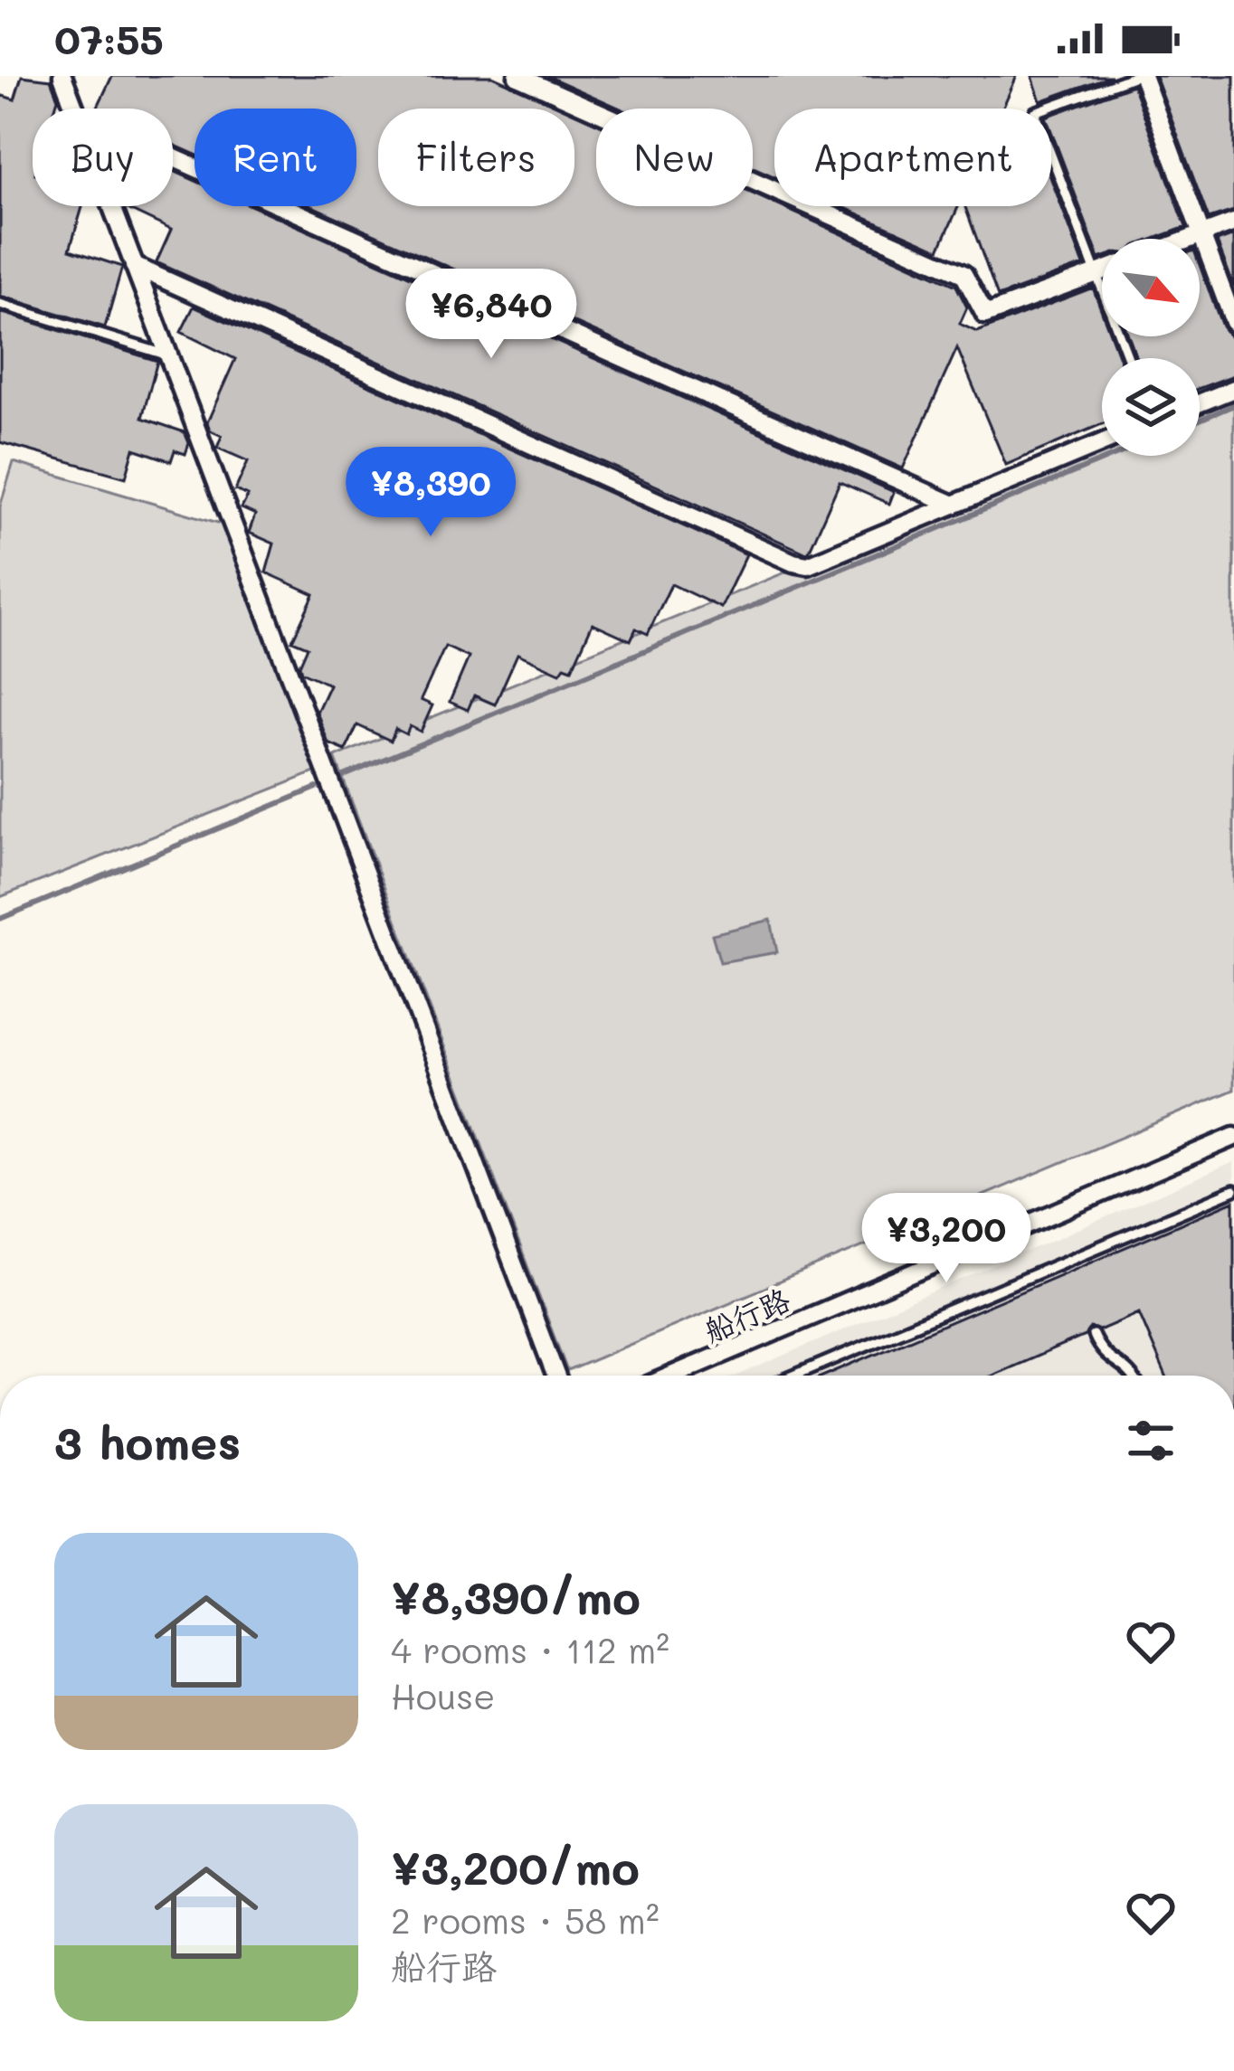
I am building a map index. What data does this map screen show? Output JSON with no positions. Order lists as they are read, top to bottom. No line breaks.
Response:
{"streets":{"street":["船行路"]},"north":"bottom right","page":{"status":"07:55","chip":["Buy","Rent","Filters","New","Apartment"],"price":["¥6,840","¥8,390","¥3,200"],"heading":"3 homes","list":[{"name":"¥8,390/mo","note":"4 rooms · 112 m² · House"},{"name":"¥3,200/mo","note":"2 rooms · 58 m² · 船行路"}]}}
